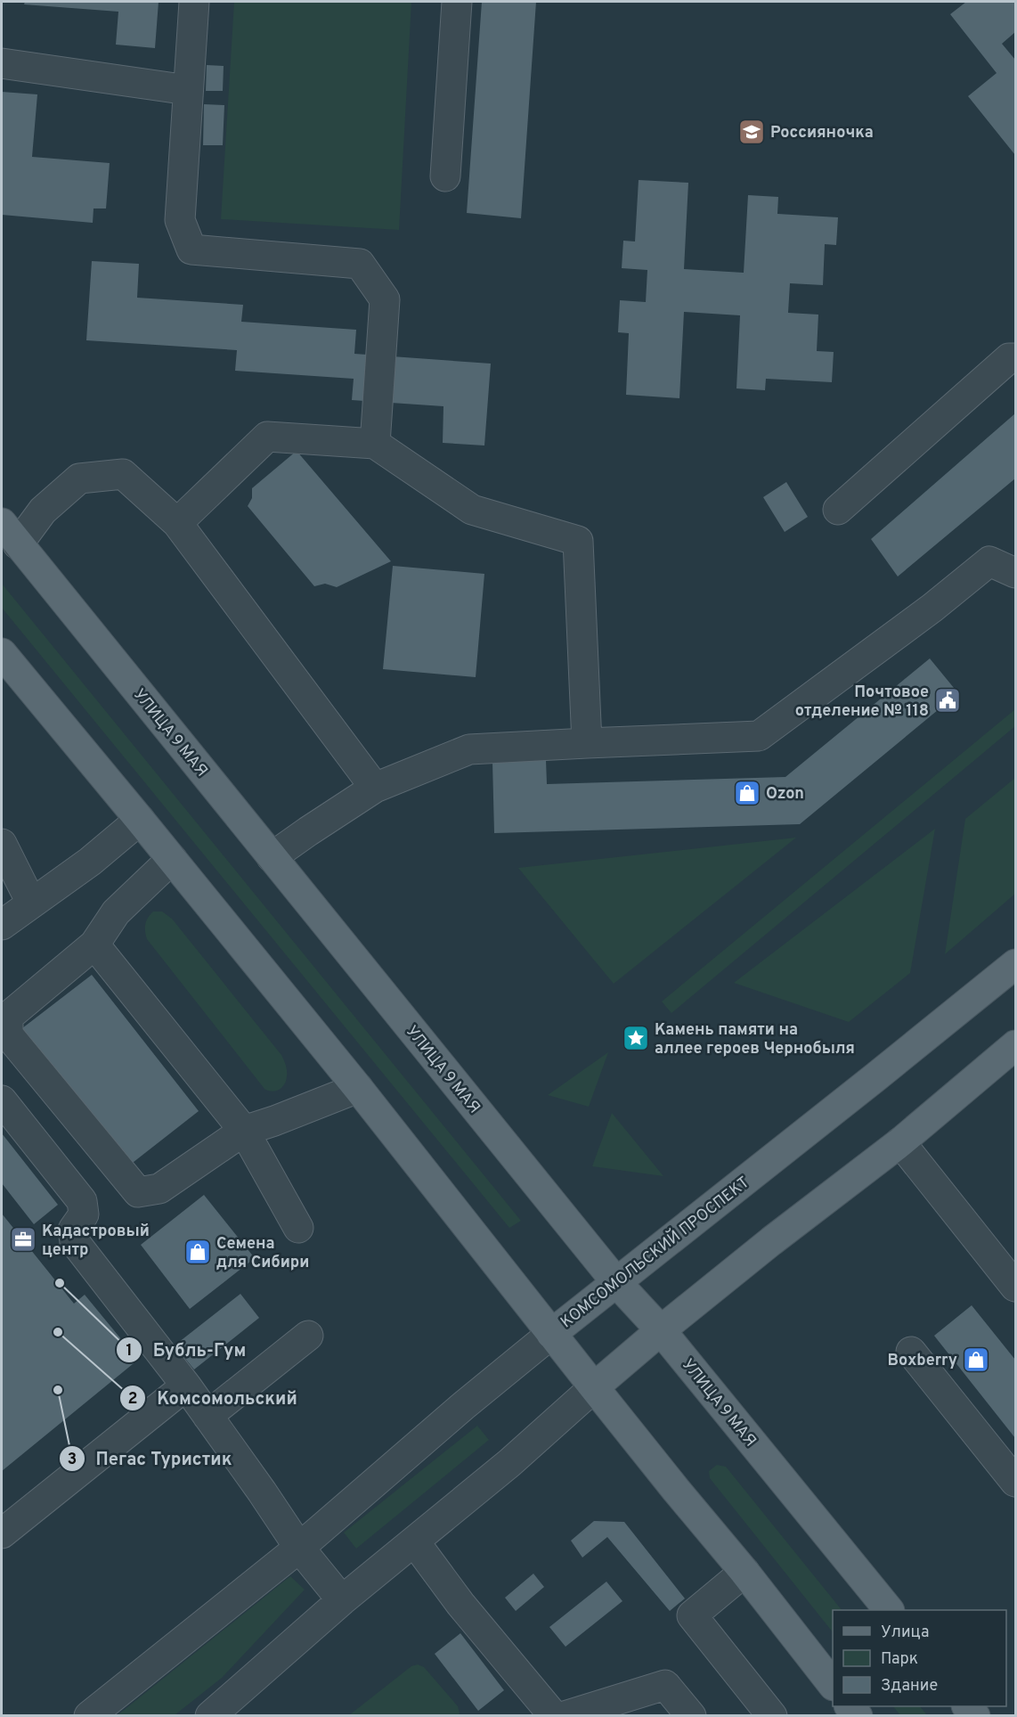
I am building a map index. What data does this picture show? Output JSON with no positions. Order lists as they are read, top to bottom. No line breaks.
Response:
{"streets":{"main road":["УЛИЦА 9 МАЯ","КОМСОМОЛЬСКИЙ ПРОСПЕКТ"]},"crossings":[["УЛИЦА 9 МАЯ","КОМСОМОЛЬСКИЙ ПРОСПЕКТ"]],"places":{"school or university":["Россияночка"],"public building":["Почтовое отделение № 118"],"shop":["Ozon","Семена для Сибири","Boxberry"],"place":["Камень памяти на аллее героев Чернобыля"],"office":["Кадастровый центр"],"other":["Бубль-Гум","Комсомольский","Пегас Туристик"]},"legend":["Улица","Парк","Здание"]}
